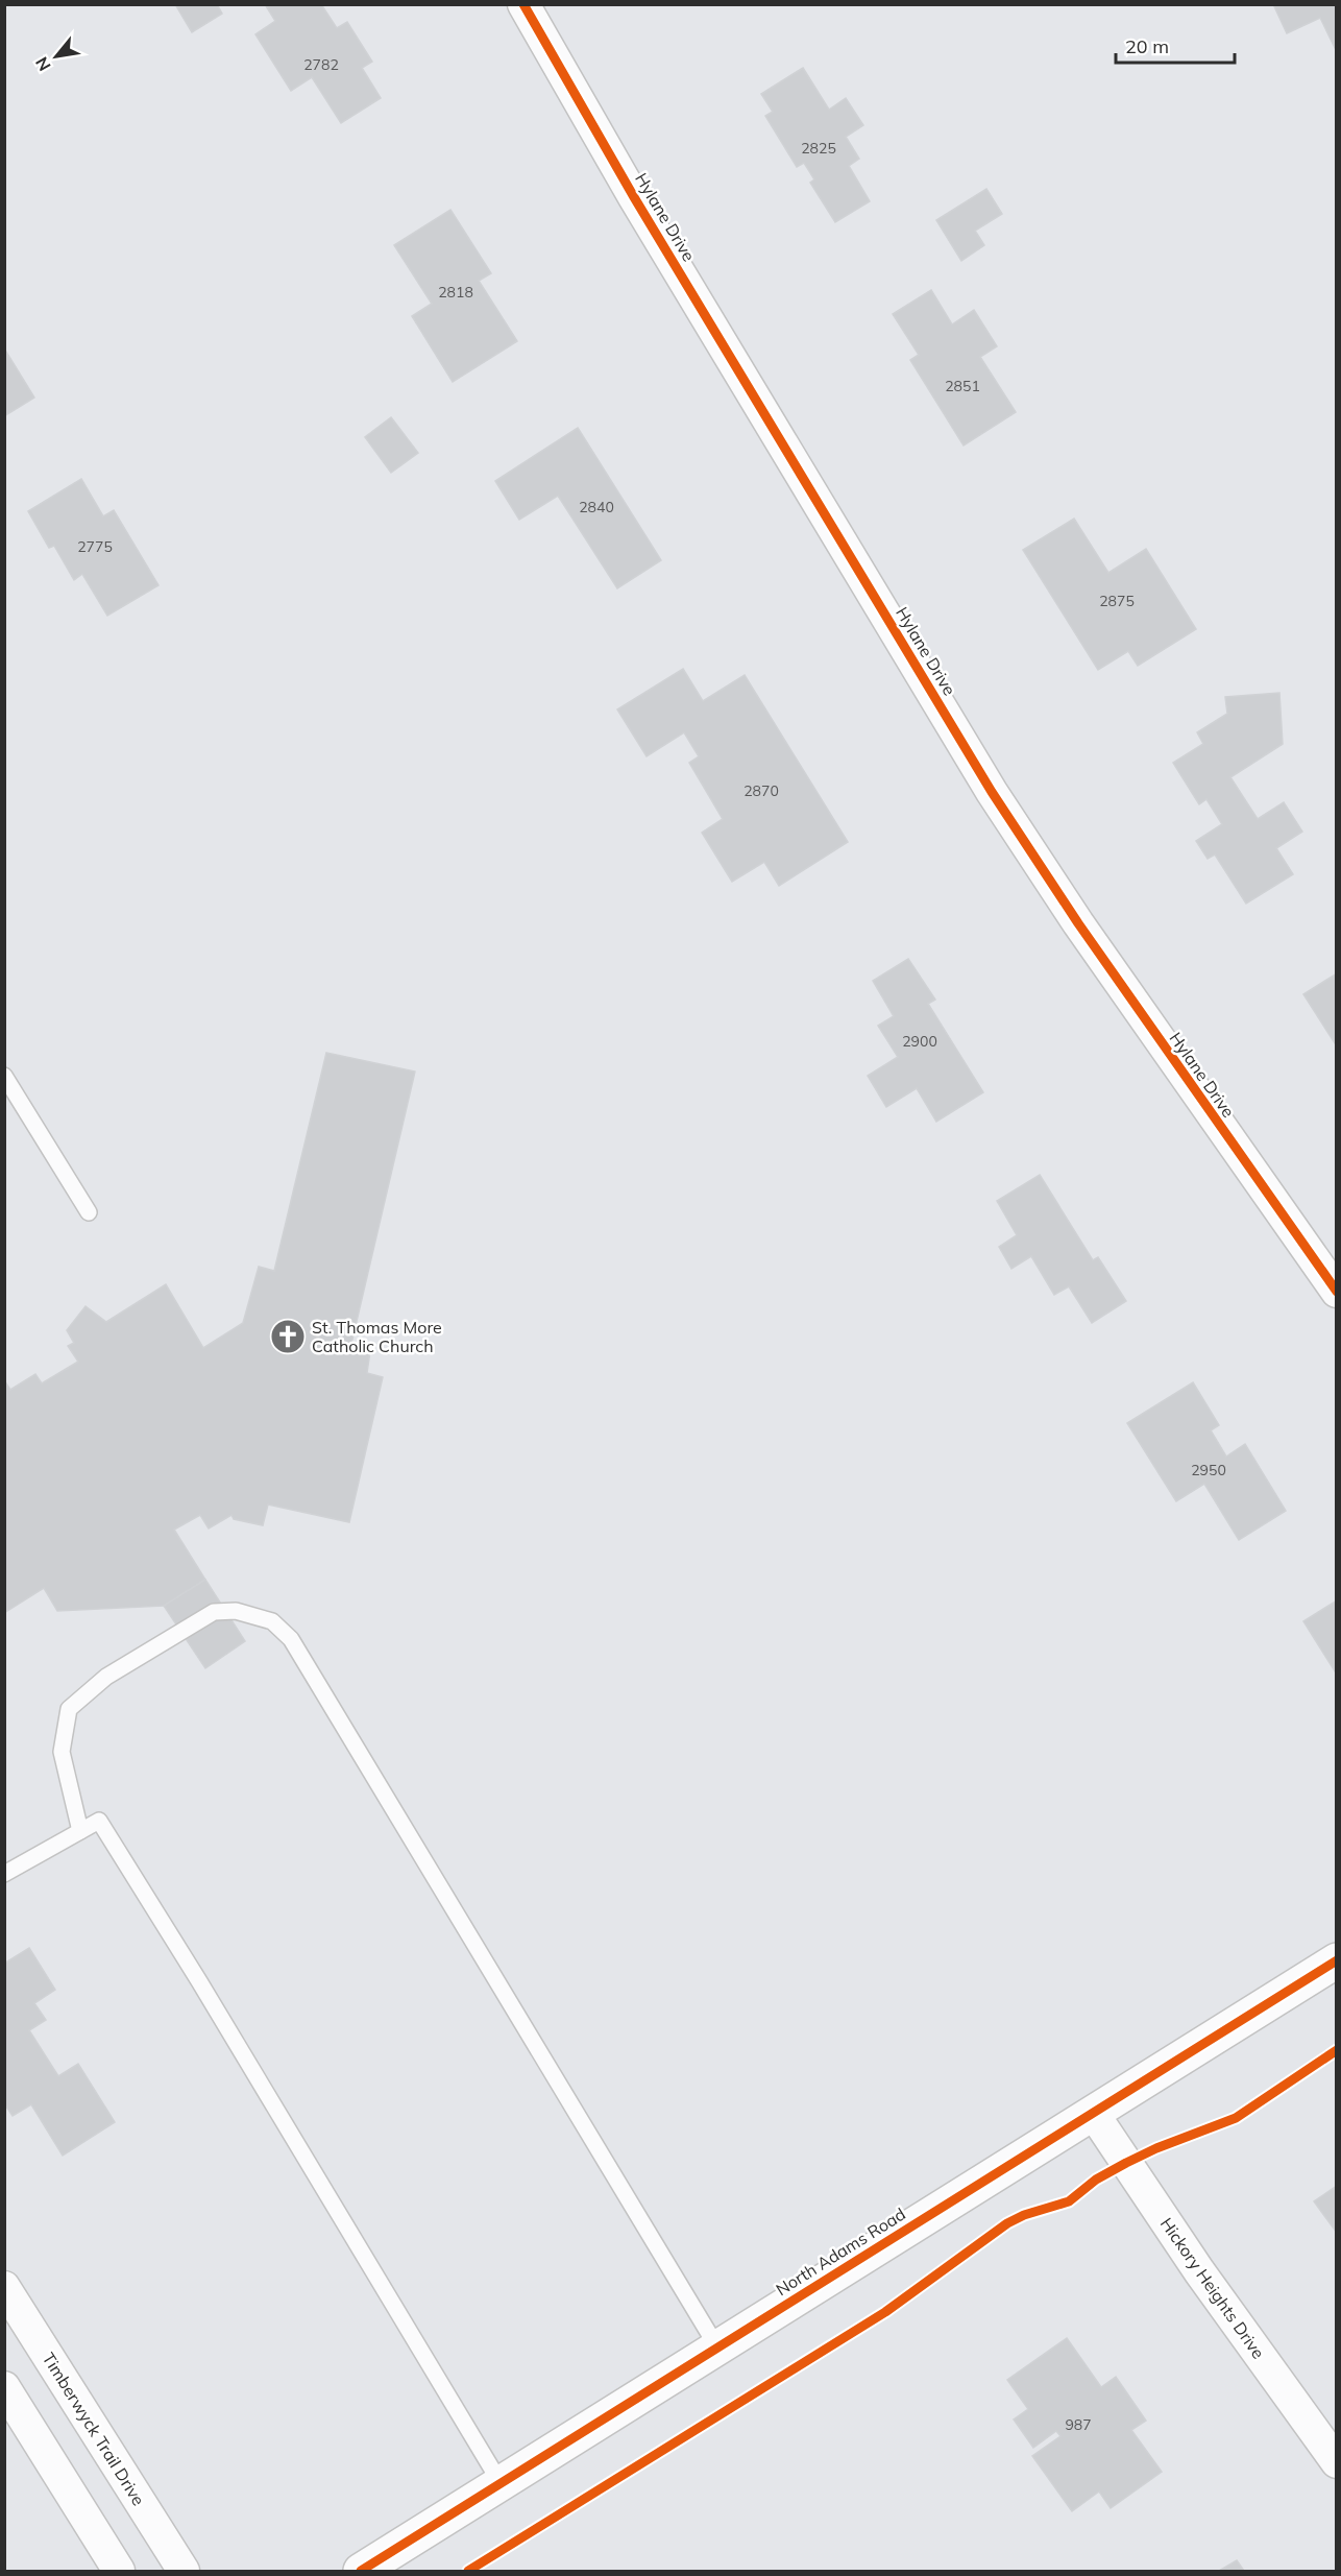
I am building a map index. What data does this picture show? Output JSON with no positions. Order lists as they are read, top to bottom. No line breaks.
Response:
{"streets":{"street":["Hylane Drive","North Adams Road","Hickory Heights Drive","Timberwyck Trail Drive"]},"crossings":[["North Adams Road","Hickory Heights Drive"]],"places":{"church":["St. Thomas More Catholic Church"]},"house_numbers":["2782","2825","2818","2851","2840","2775","2875","2870","2900","2950","987"],"scale_bar":"20 m","north":"bottom left"}
